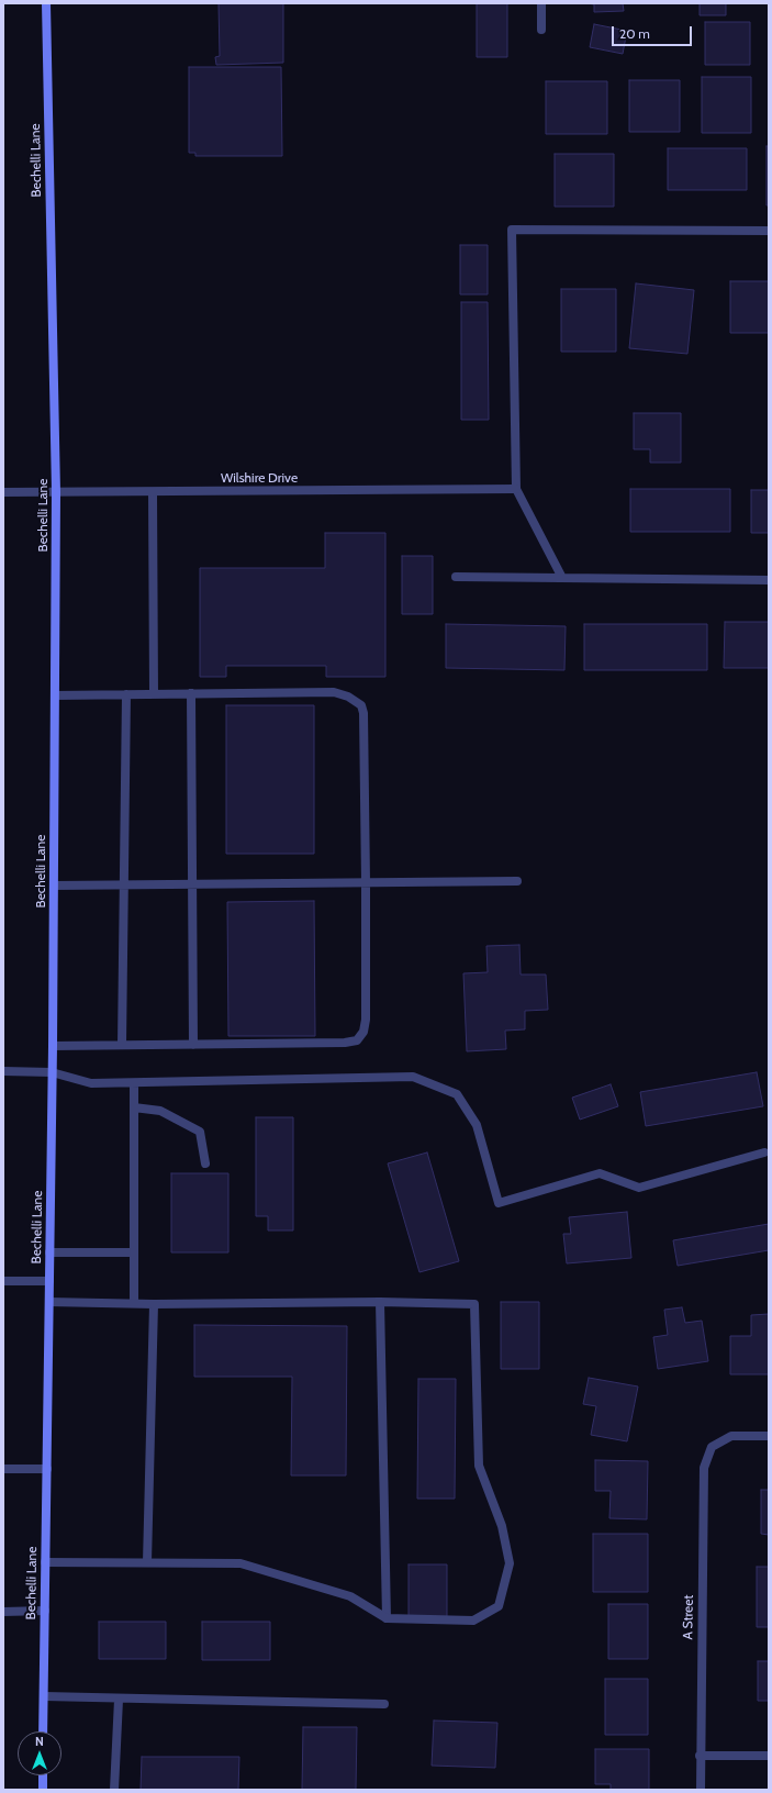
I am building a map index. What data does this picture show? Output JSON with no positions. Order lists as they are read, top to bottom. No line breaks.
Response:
{"streets":{"main road":["Bechelli Lane"],"street":["Wilshire Drive","A Street"]},"crossings":[["Bechelli Lane","Wilshire Drive"]],"scale_bar":"20 m","north":"top"}
